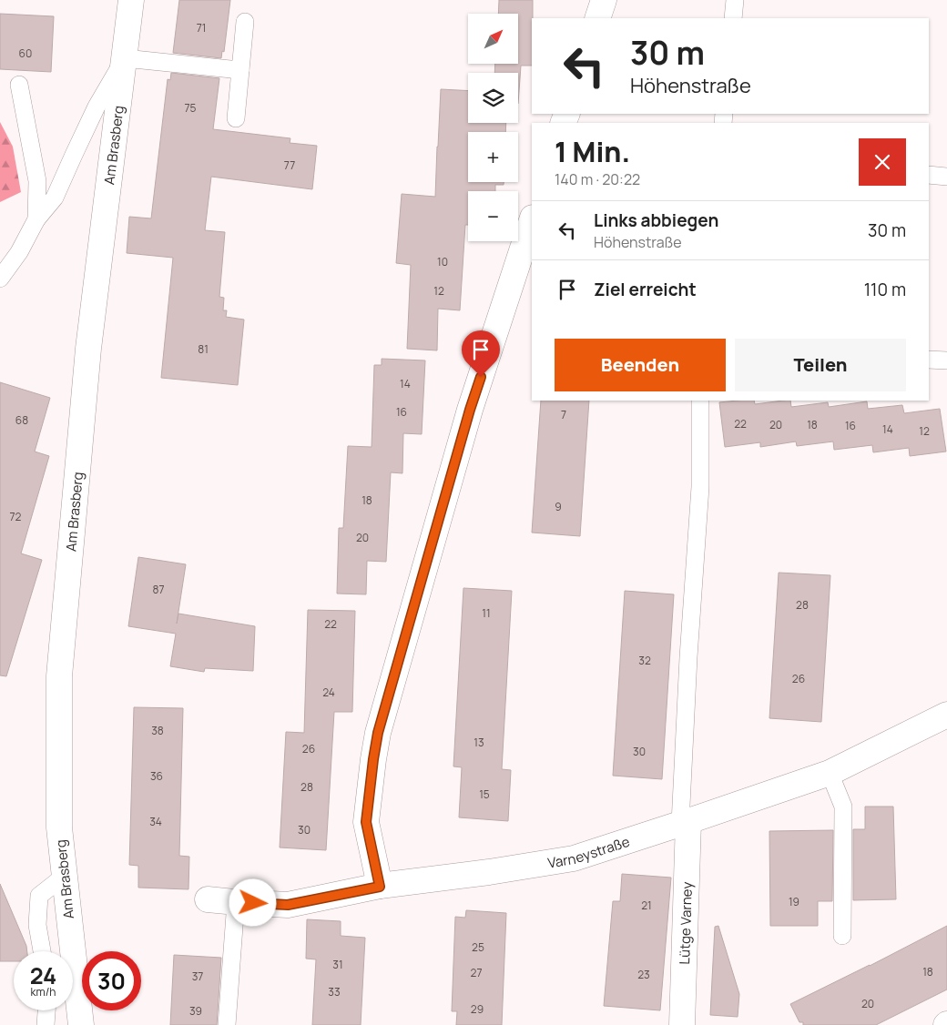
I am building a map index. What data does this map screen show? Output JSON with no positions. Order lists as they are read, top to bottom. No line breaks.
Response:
{"streets":{"street":["Am Brasberg","Varneystraße","Lütge Varney"]},"crossings":[["Varneystraße","Lütge Varney"]],"house_numbers":["71","60","75","77","10","12","81","14","16","7","68","22","20","18","16","14","12","18","9","72","20","87","28","11","22","32","26","24","38","13","26","30","36","28","15","34","30","19","21","25","31","18","27","23","37","33","20","29","39"],"north":"top right","page":{"map_buttons":["+","−"],"turn":["30 m","Höhenstraße"],"heading":["1 Min.","140 m · 20:22"],"list":[{"name":"Links abbiegen","note":"Höhenstraße","value":"30 m"},{"name":"Ziel erreicht","value":"110 m"}],"buttons":["Beenden","Teilen"],"speed":"24 km/h","limit":"30"}}
